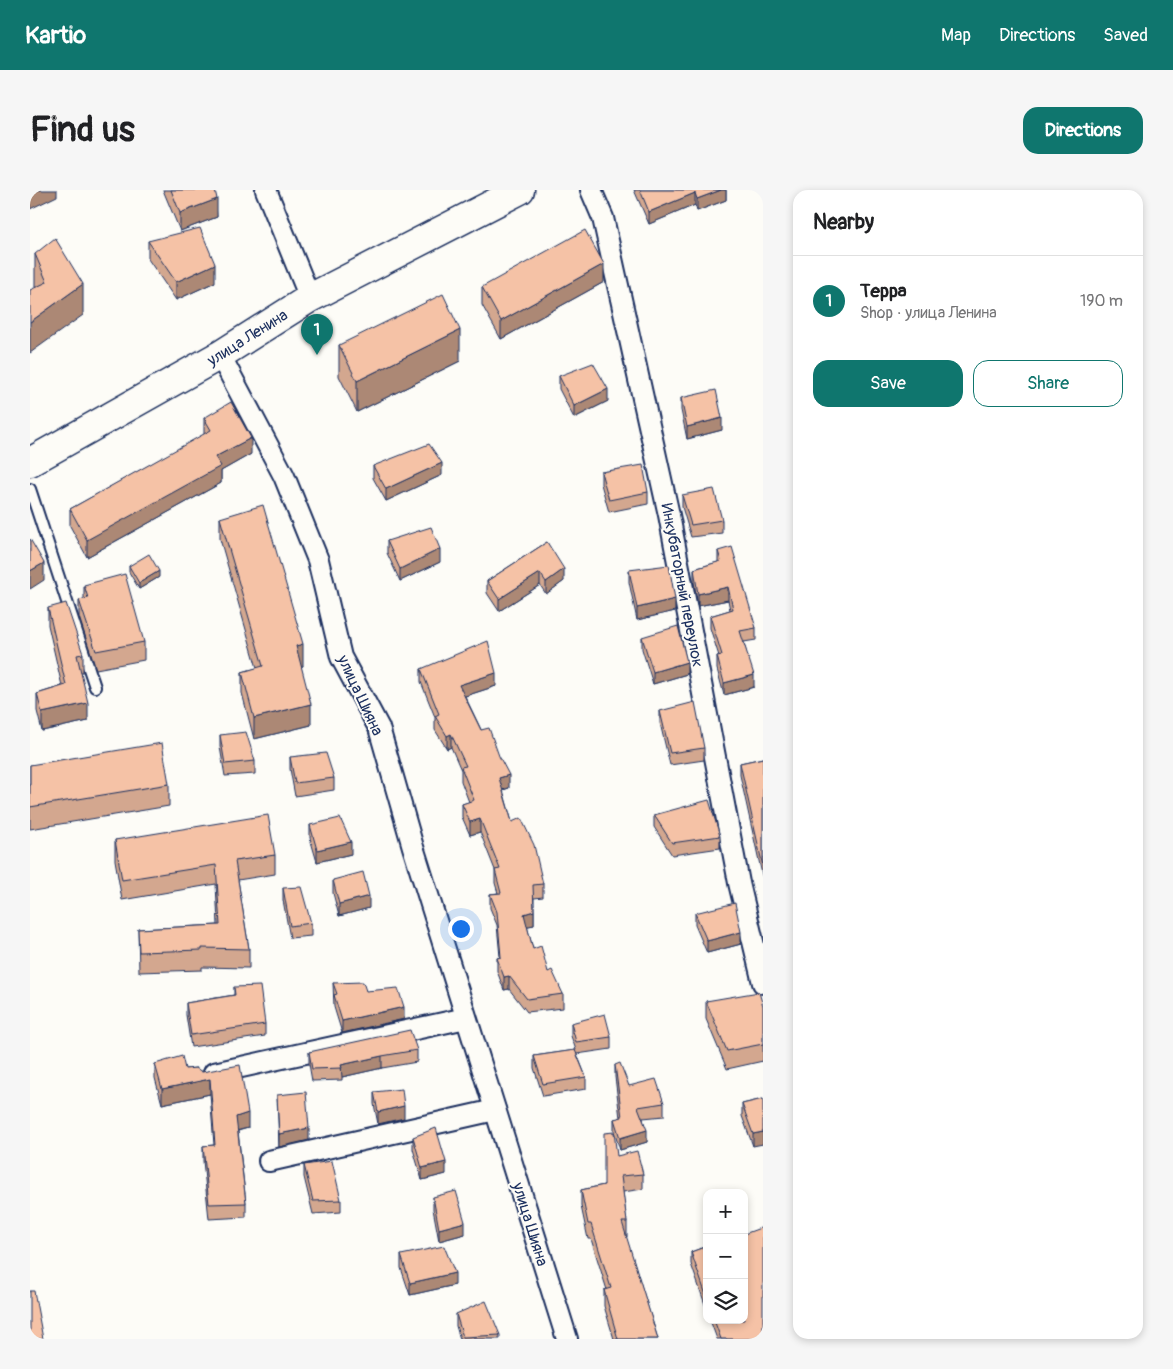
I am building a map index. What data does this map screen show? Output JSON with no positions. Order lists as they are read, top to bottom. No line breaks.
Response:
{"streets":{"main road":["улица Ленина"],"street":["Инкубаторный переулок","улица Шияна"]},"crossings":[["улица Ленина","улица Шияна"]],"page":{"header":"Kartio","nav":["Map","Directions","Saved"],"buttons":["Directions",["Save","Share"]],"title":"Find us","heading":"Nearby","list":[{"mark":"1","name":"Терра","note":"Shop · улица Ленина","value":"190 m"}],"pins":"1","map_buttons":["+","−"]}}
